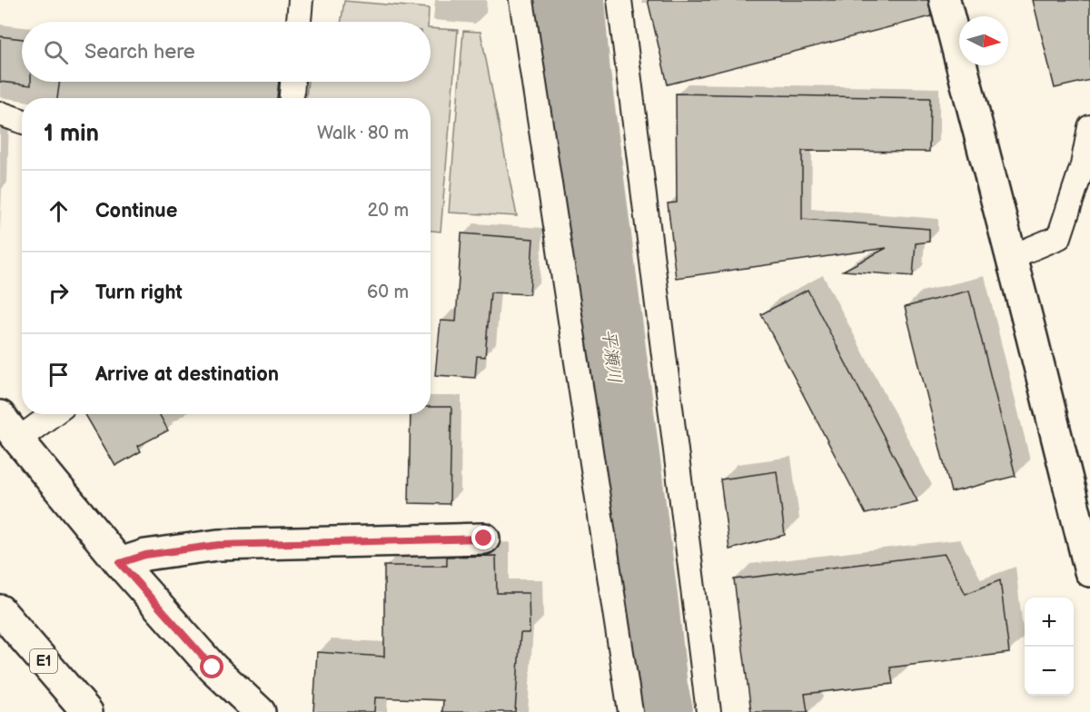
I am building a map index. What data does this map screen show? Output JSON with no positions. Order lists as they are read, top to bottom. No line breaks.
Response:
{"streets":{"main road":["E1"]},"water":["平瀬川"],"north":"right","page":{"search":"Search here","heading":["1 min","Walk · 80 m"],"list":[["Continue","20 m"],["Turn right","60 m"],"Arrive at destination"],"map_buttons":["+","−"]}}
